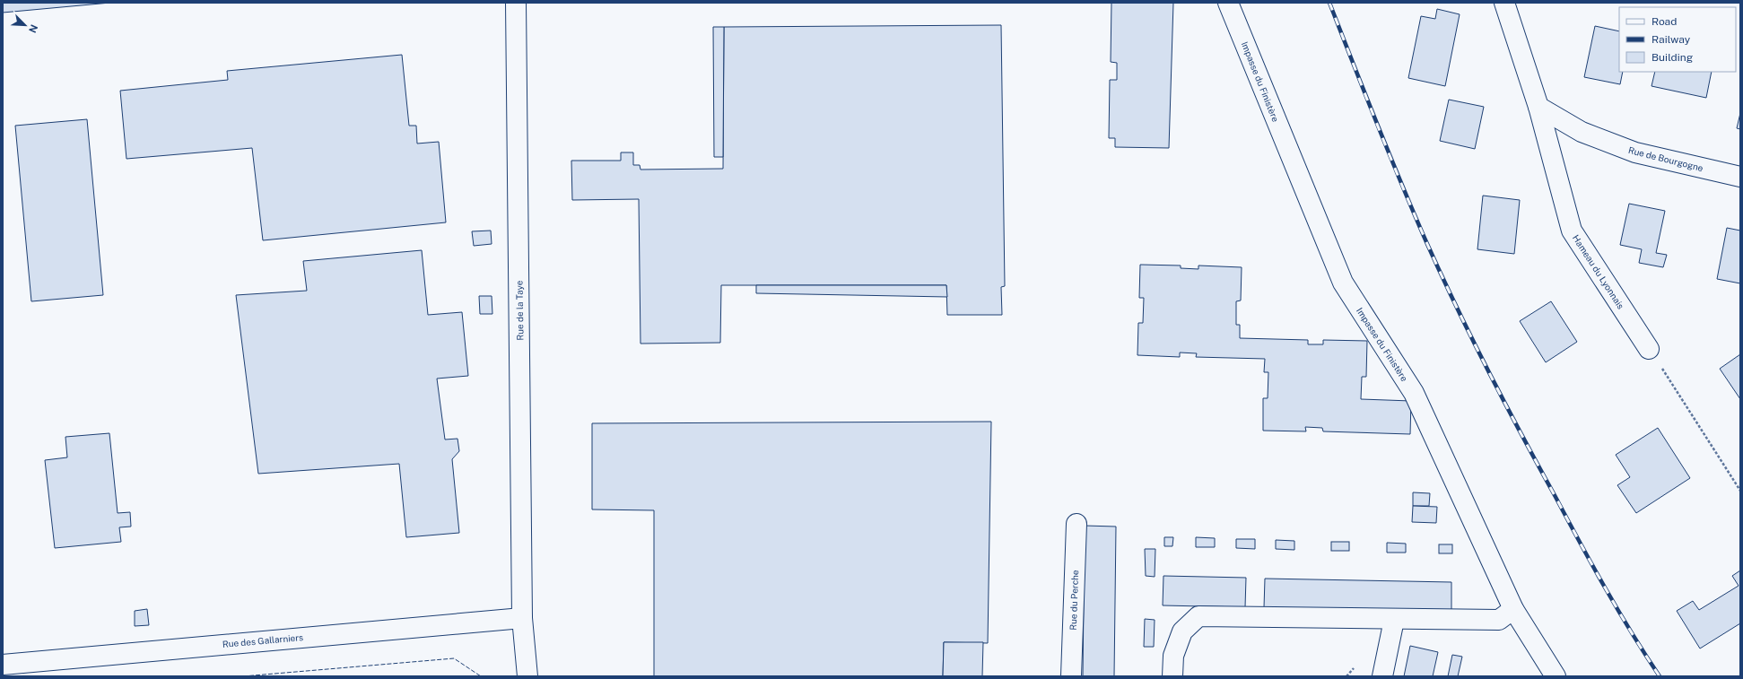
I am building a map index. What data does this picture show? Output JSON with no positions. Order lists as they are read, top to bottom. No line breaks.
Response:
{"streets":{"street":["Impasse du Finistère","Rue de Bourgogne","Hameau du Lyonnais","Rue de la Taye","Rue du Perche","Rue des Gallarniers"]},"crossings":[["Rue de Bourgogne","Hameau du Lyonnais"],["Rue de la Taye","Rue des Gallarniers"]],"legend":["Road","Railway","Building"],"north":"bottom right"}
